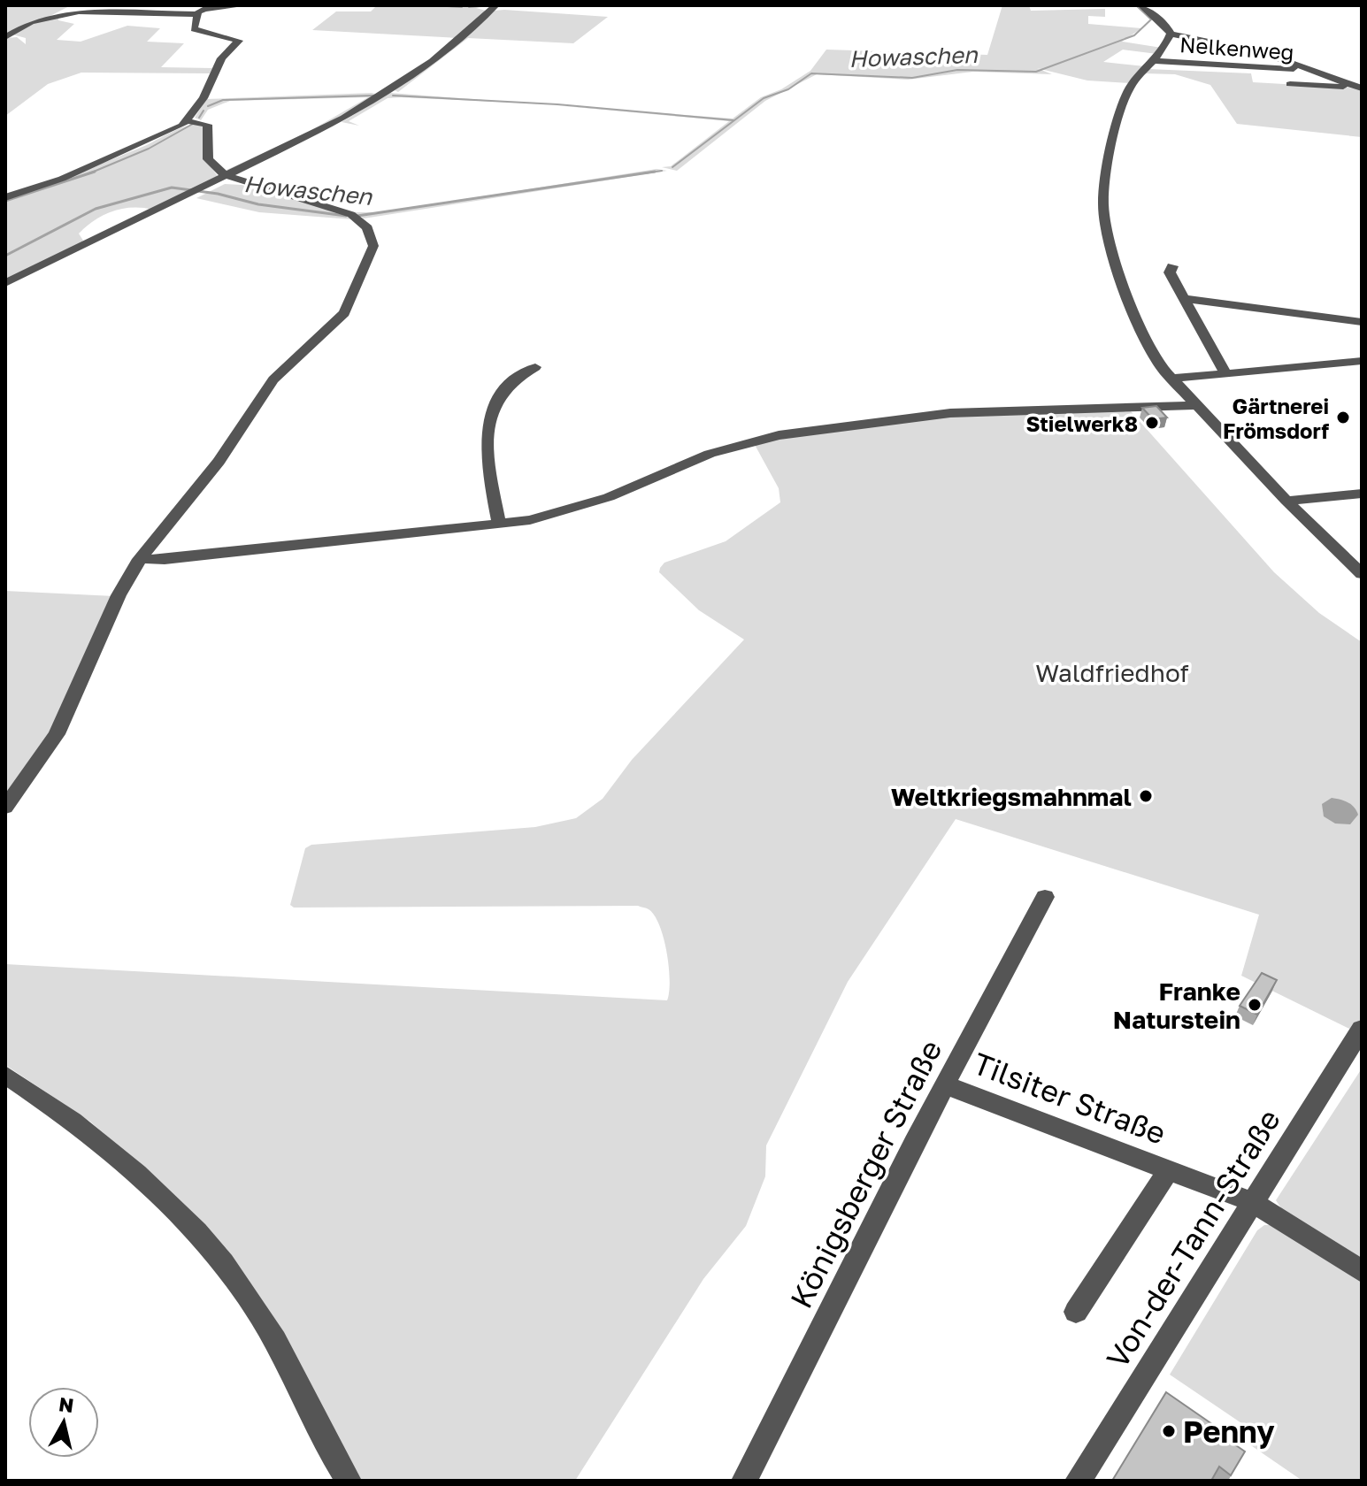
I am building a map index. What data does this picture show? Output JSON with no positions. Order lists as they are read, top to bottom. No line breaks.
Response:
{"streets":{"street":["Nelkenweg","Tilsiter Straße","Königsberger Straße","Von-der-Tann-Straße"]},"crossings":[["Tilsiter Straße","Königsberger Straße"],["Tilsiter Straße","Von-der-Tann-Straße"]],"water":["Howaschen"],"parks":["Waldfriedhof"],"places":["Gärtnerei Frömsdorf","Stielwerk8","Weltkriegsmahnmal","Franke Naturstein","Penny"],"north":"top"}
